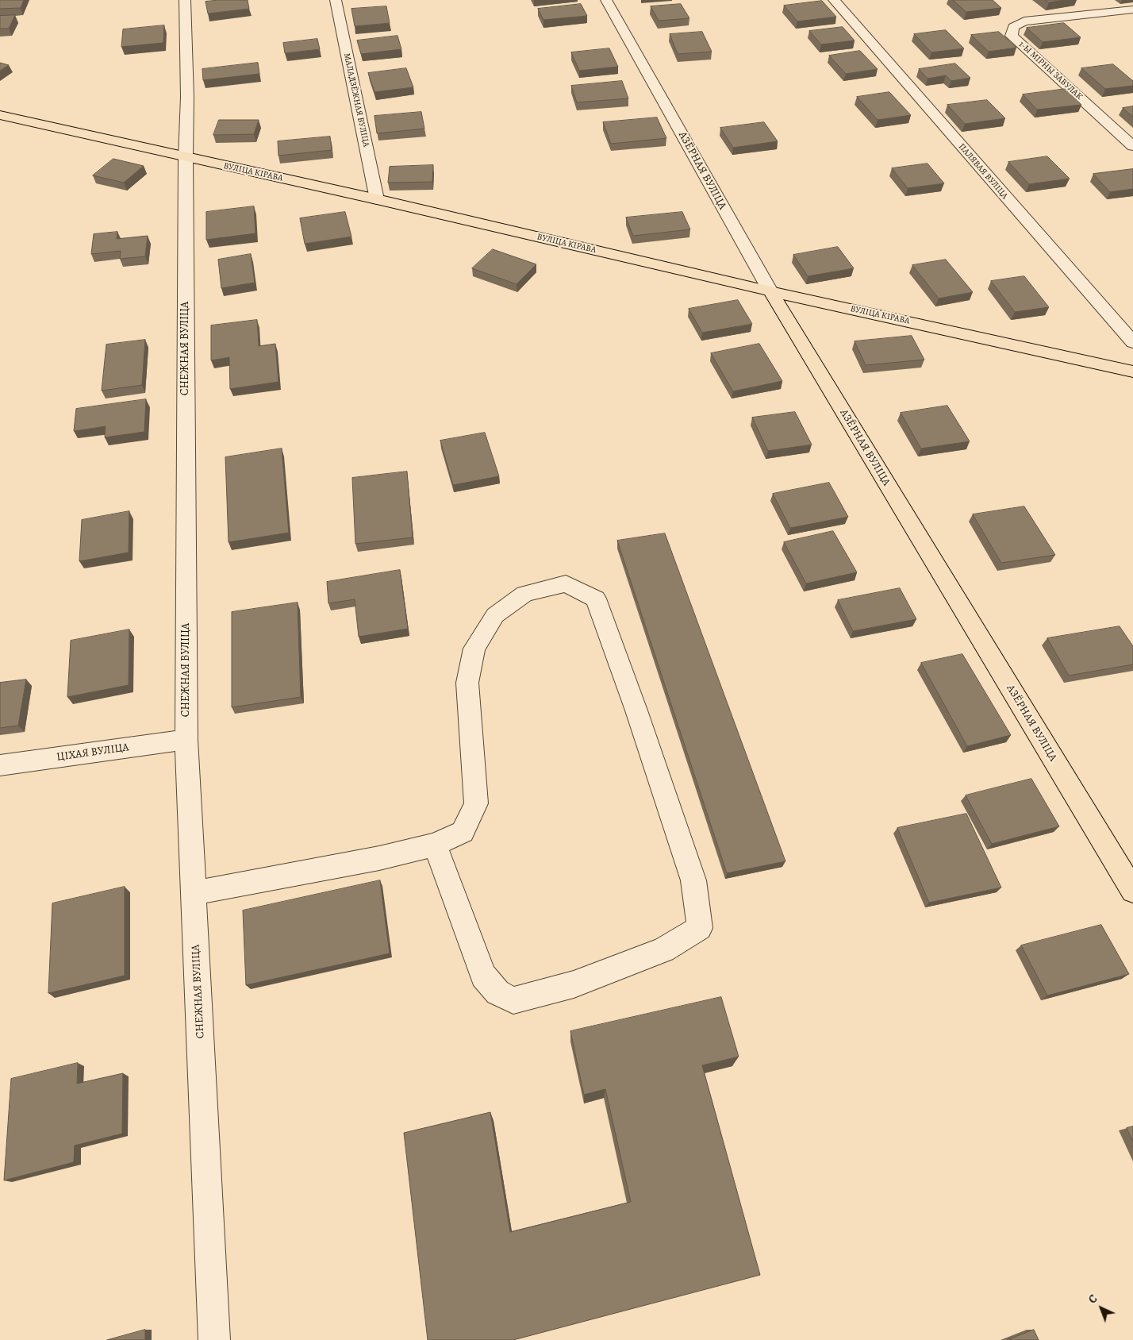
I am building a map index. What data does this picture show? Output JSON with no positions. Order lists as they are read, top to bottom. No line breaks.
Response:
{"streets":{"main road":["АЗЁРНАЯ ВУЛІЦА","ВУЛІЦА КІРАВА"],"street":["1-Ы МІРНЫ ЗАВУЛАК","МАЛАДЗЁЖНАЯ ВУЛІЦА","ПАЛЯВАЯ ВУЛІЦА","СНЕЖНАЯ ВУЛІЦА","ЦІХАЯ ВУЛІЦА"]},"crossings":[["МАЛАДЗЁЖНАЯ ВУЛІЦА","ВУЛІЦА КІРАВА"],["АЗЁРНАЯ ВУЛІЦА","ВУЛІЦА КІРАВА"],["ВУЛІЦА КІРАВА","СНЕЖНАЯ ВУЛІЦА"],["СНЕЖНАЯ ВУЛІЦА","ЦІХАЯ ВУЛІЦА"]],"north":"top left"}
